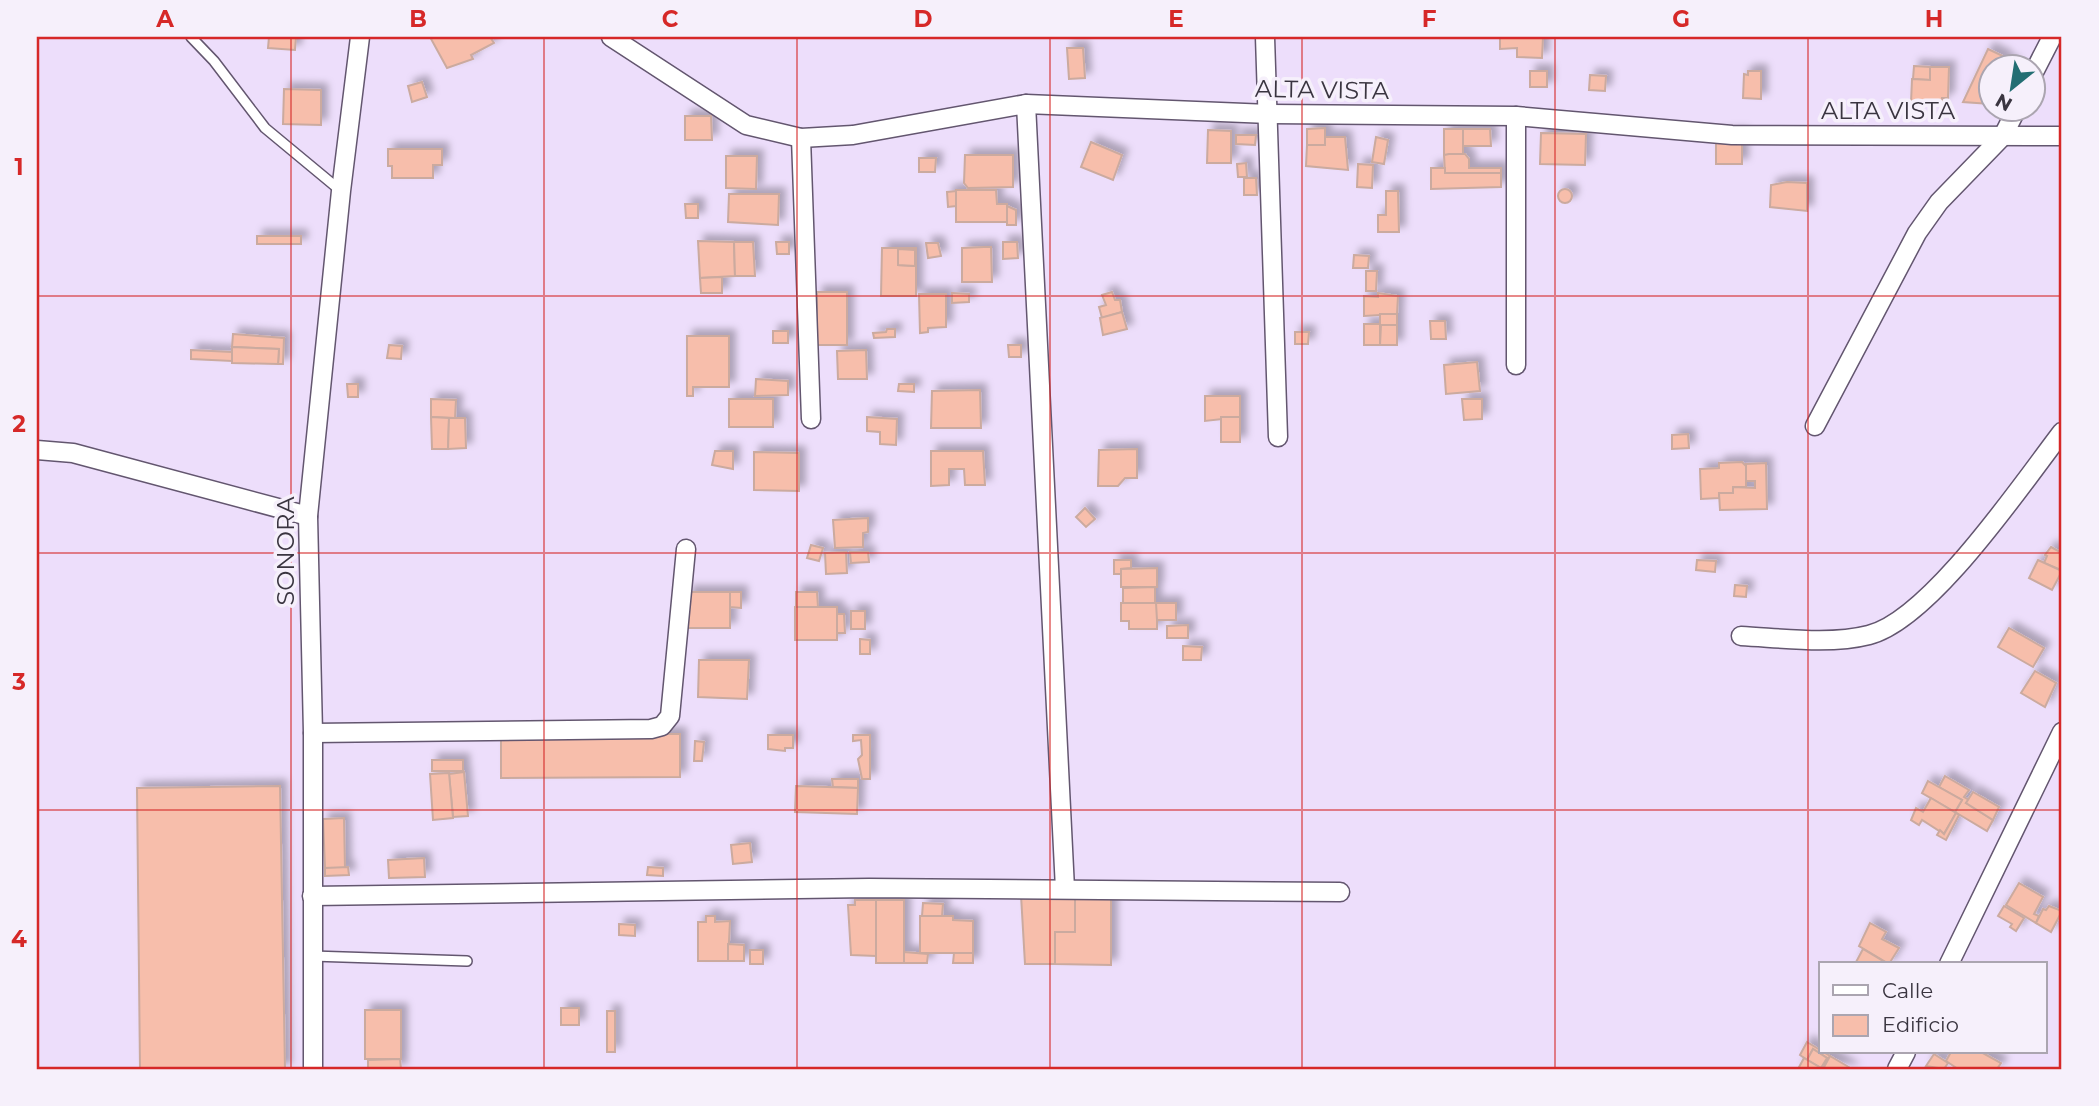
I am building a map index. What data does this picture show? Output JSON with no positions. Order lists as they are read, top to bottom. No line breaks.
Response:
{"streets":{"street":["ALTA VISTA","SONORA"]},"legend":["Calle","Edificio"],"north":"bottom left","grid":{"columns":["A","B","C","D","E","F","G","H"],"rows":["1","2","3","4"]}}
